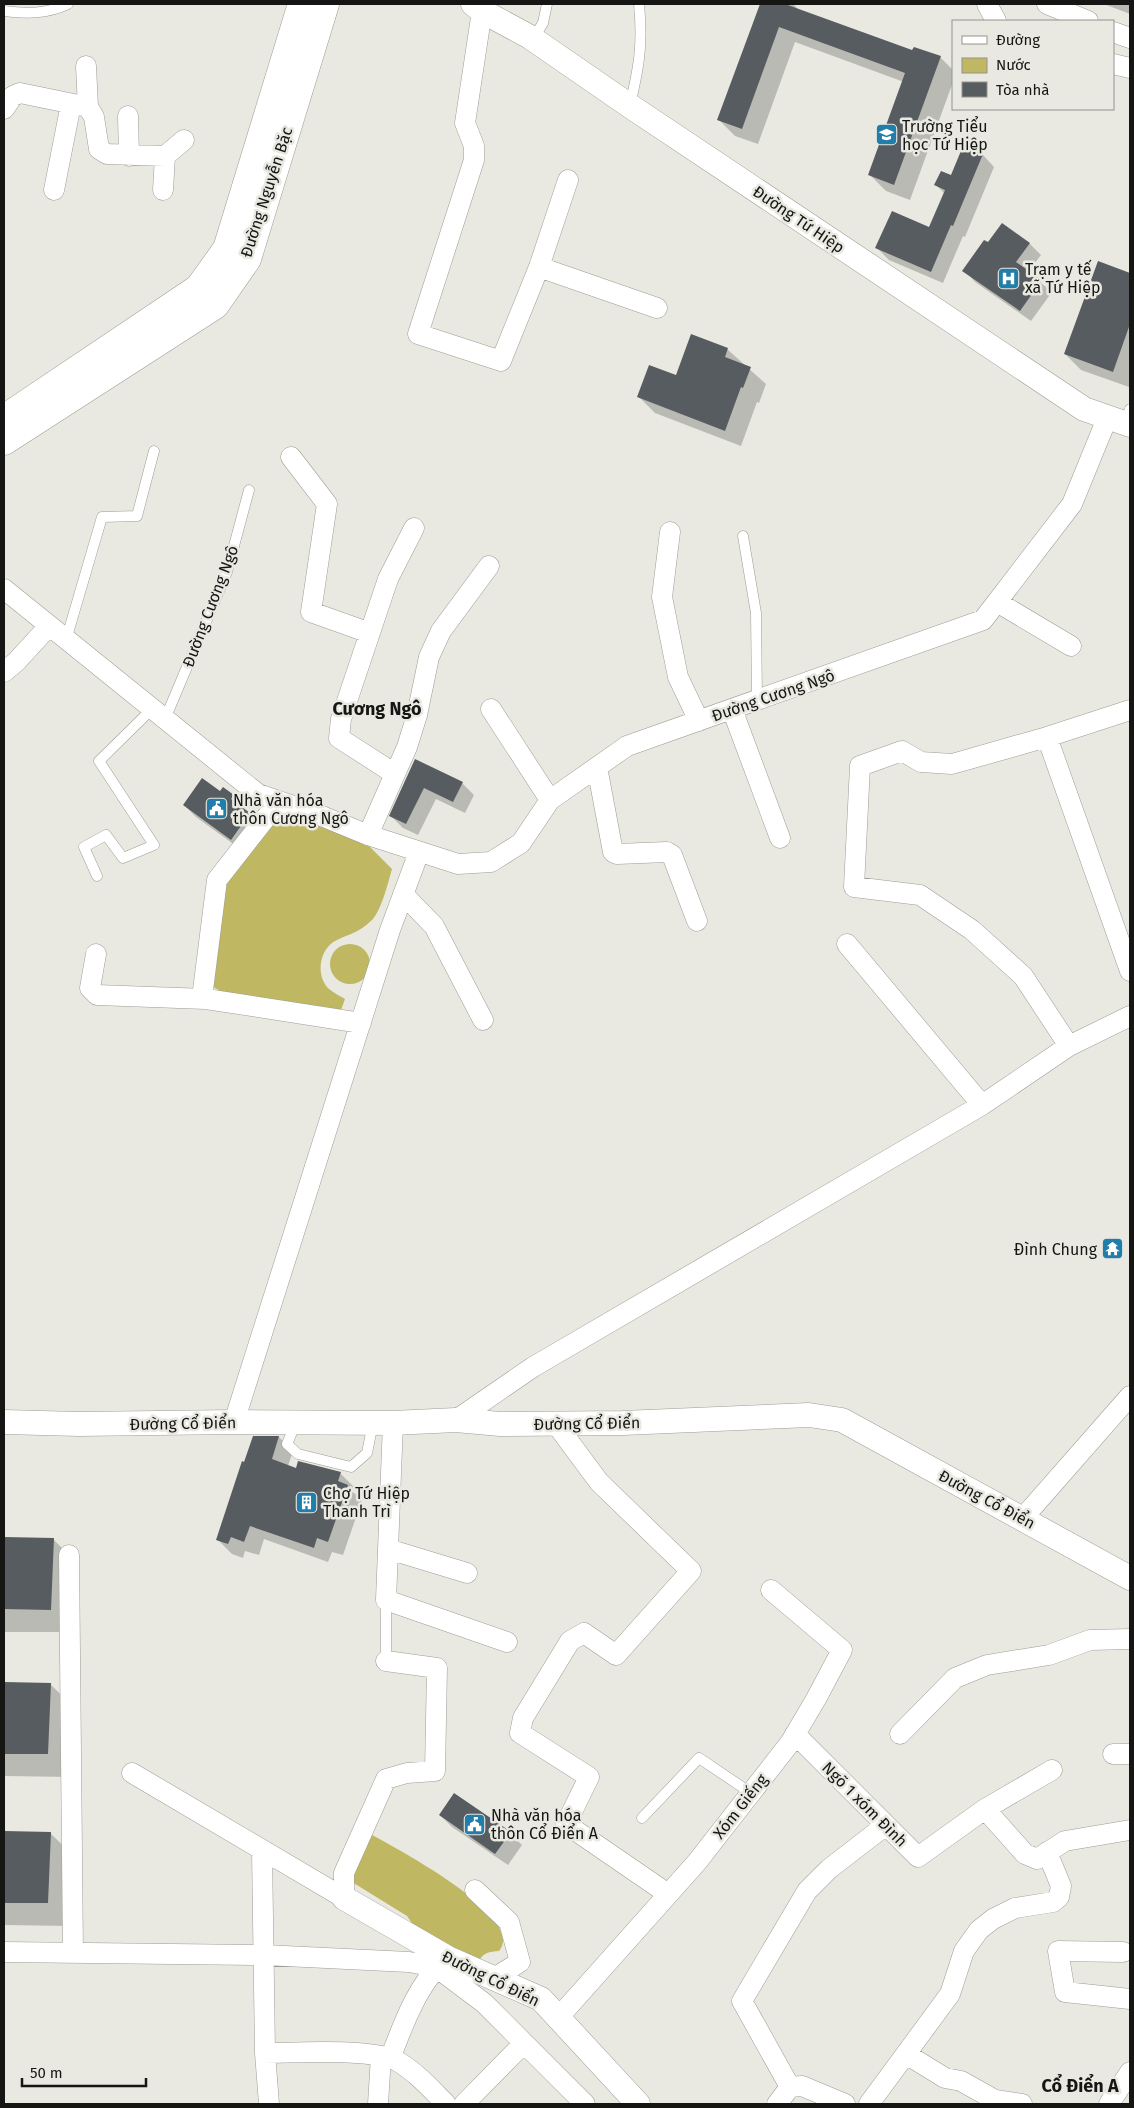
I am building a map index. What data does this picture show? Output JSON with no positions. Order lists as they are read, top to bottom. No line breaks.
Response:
{"streets":{"main road":["Đường Nguyễn Bặc"],"street":["Đường Tứ Hiệp","Đường Cương Ngô","Đường Cổ Điển","Ngõ 1 xóm Đình","Xóm Giếng"]},"crossings":[["Đường Tứ Hiệp","Đường Cương Ngô"],["Đường Cổ Điển","Xóm Giếng"],["Ngõ 1 xóm Đình","Xóm Giếng"]],"districts":["Cương Ngô","Cổ Điển A"],"places":{"school or university":["Trường Tiểu học Tứ Hiệp"],"hospital":["Trạm y tế xã Tứ Hiệp"],"public building":["Nhà văn hóa thôn Cương Ngô","Nhà văn hóa thôn Cổ Điển A"],"temple":["Đình Chung"],"building":["Chợ Tứ Hiệp Thanh Trì"]},"legend":["Đường","Nước","Tòa nhà"],"scale_bar":"50 m"}
